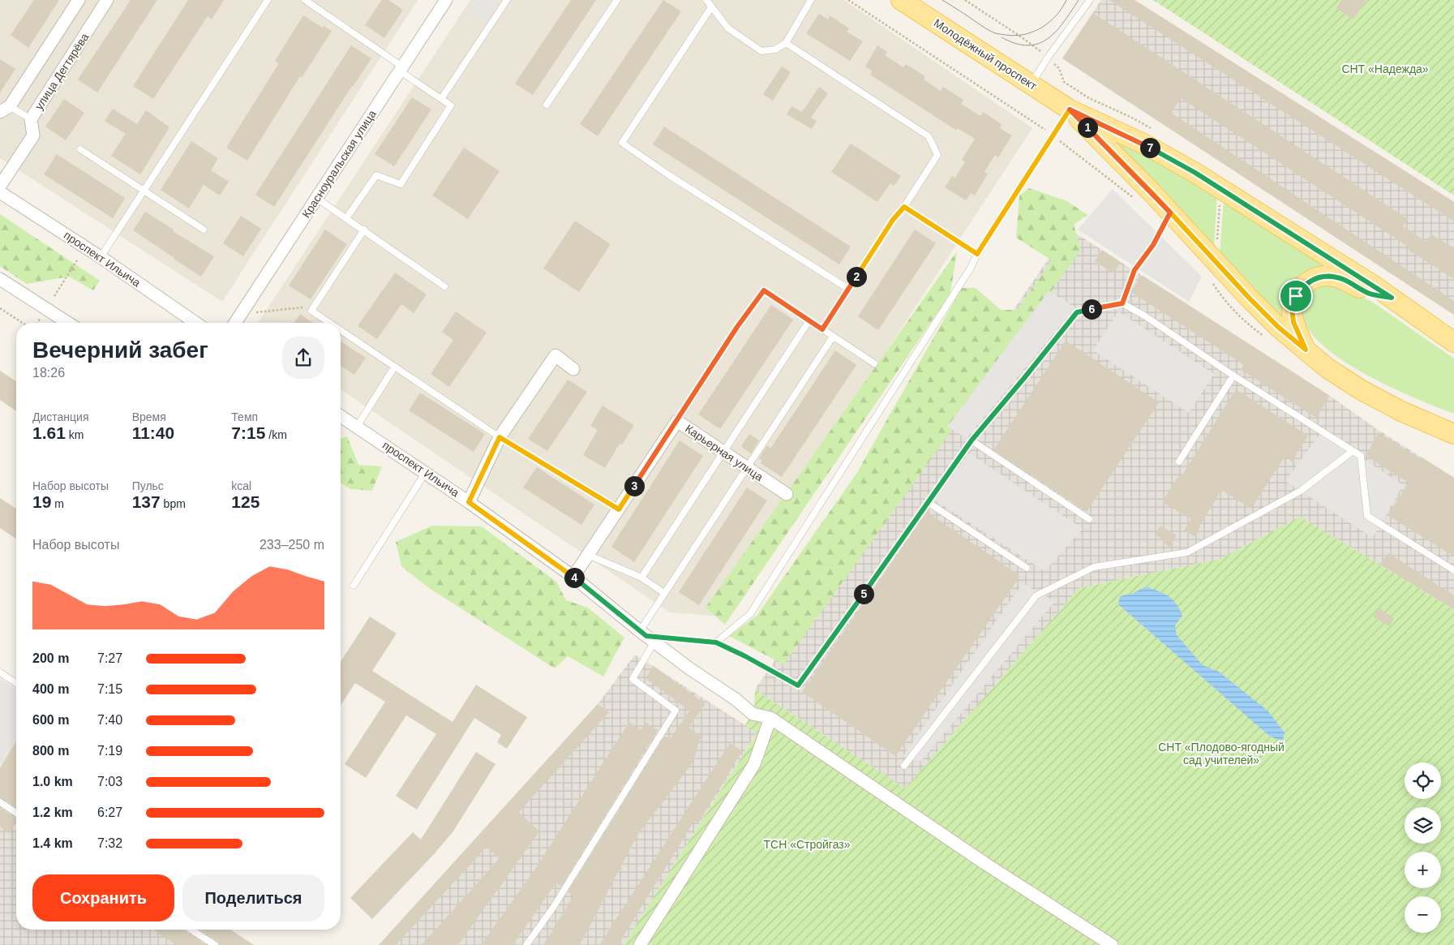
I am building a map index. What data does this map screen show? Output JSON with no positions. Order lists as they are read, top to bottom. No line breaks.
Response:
{"streets":{"main road":["Молодёжный проспект"],"street":["улица Дегтярёва","Красноуральская улица","проспект Ильича","Карьерная улица"]},"crossings":[["проспект Ильича","Карьерная улица"]],"parks":["СНТ «Надежда»","СНТ «Плодово-ягодный сад учителей»","ТСН «Стройгаз»"],"page":{"pins":["1","7","2","6","3","4","5"],"heading":["Вечерний забег","18:26"],"stats":[["Дистанция","1.61 km"],["Время","11:40"],["Темп","7:15 /km"],["Набор высоты","19 m"],["Пульс","137 bpm"],["kcal","125"]],"chart":["Набор высоты","233–250 m"],"list":[{"name":"200 m","note":"7:27"},{"name":"400 m","note":"7:15"},{"name":"600 m","note":"7:40"},{"name":"800 m","note":"7:19"},{"name":"1.0 km","note":"7:03"},{"name":"1.2 km","note":"6:27"},{"name":"1.4 km","note":"7:32"}],"map_buttons":["+","−"],"buttons":["Сохранить","Поделиться"]}}
